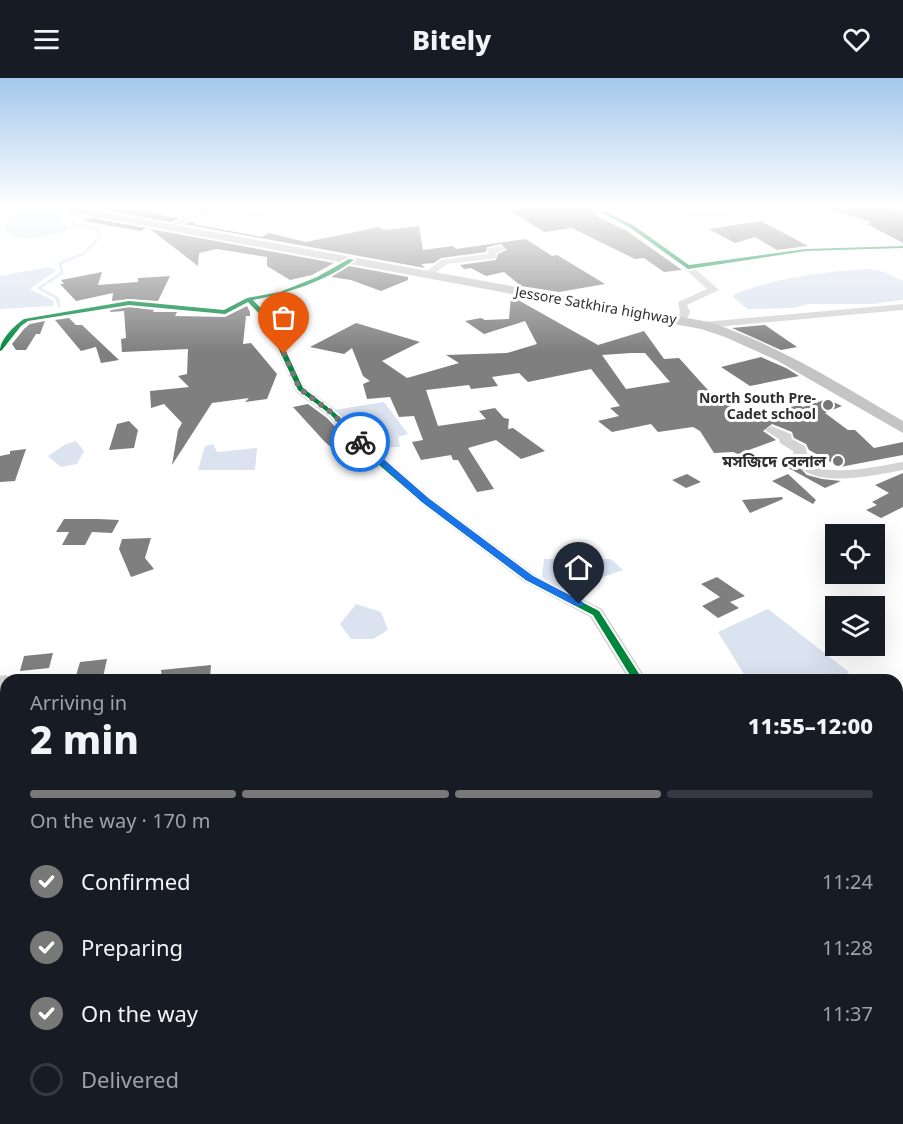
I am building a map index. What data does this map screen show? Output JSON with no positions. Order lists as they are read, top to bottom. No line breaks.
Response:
{"streets":{"highway":["Jessore Satkhira highway"]},"places":["North South Pre- Cadet school","মসজিদে বেলাল"],"page":{"header":"Bitely","heading":["2 min","Arriving in","11:55–12:00"],"bar":"On the way · 170 m","list":[["Confirmed","11:24"],["Preparing","11:28"],["On the way","11:37"],"Delivered"]}}
